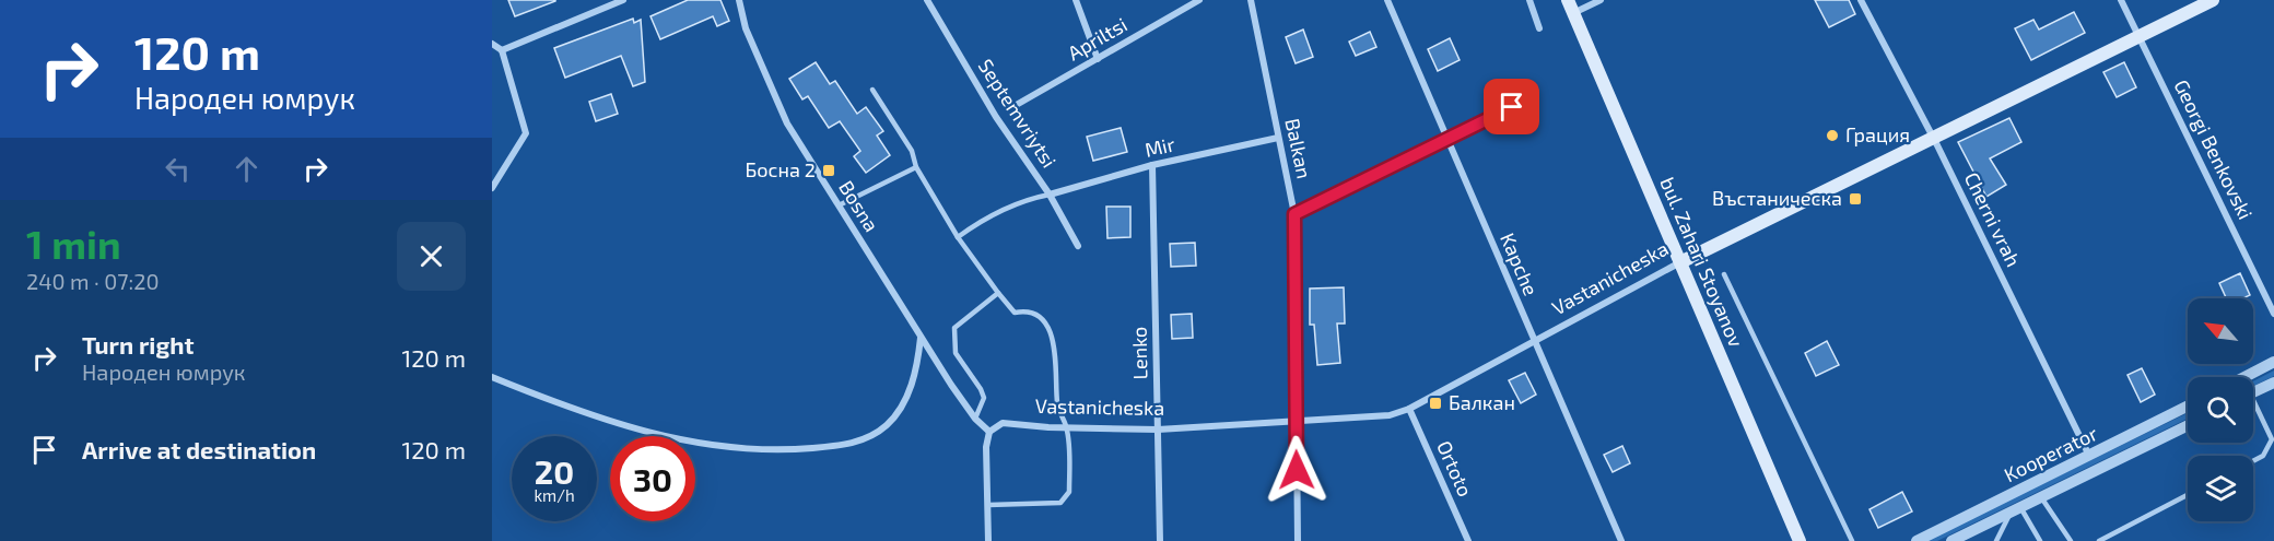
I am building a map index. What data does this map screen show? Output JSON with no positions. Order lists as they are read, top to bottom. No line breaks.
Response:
{"streets":{"main road":["bul. Zahari Stoyanov","Vastanicheska"],"street":["Apriltsi","Septemvriytsi","Mir","Balkan","Georgi Benkovski","Bosna","Cherni vrah","Kapche","Lenko","Kooperator","Ortoto"]},"crossings":[["Septemvriytsi","Mir"],["Mir","Balkan"],["Mir","Lenko"],["Balkan","Vastanicheska"],["Georgi Benkovski","Vastanicheska"],["Bosna","Vastanicheska"],["Cherni vrah","Vastanicheska"],["Cherni vrah","Kooperator"],["bul. Zahari Stoyanov","Vastanicheska"],["Kapche","Vastanicheska"],["Vastanicheska","Lenko"],["Vastanicheska","Ortoto"]],"places":{"other":["Грация"],"transit":["Босна 2","Въстаническа","Балкан"]},"north":"top left","page":{"turn":["120 m","Народен юмрук"],"heading":["1 min","240 m · 07:20"],"list":[{"name":"Turn right","note":"Народен юмрук","value":"120 m"},{"name":"Arrive at destination","value":"120 m"}],"speed":"20 km/h","limit":"30"}}
